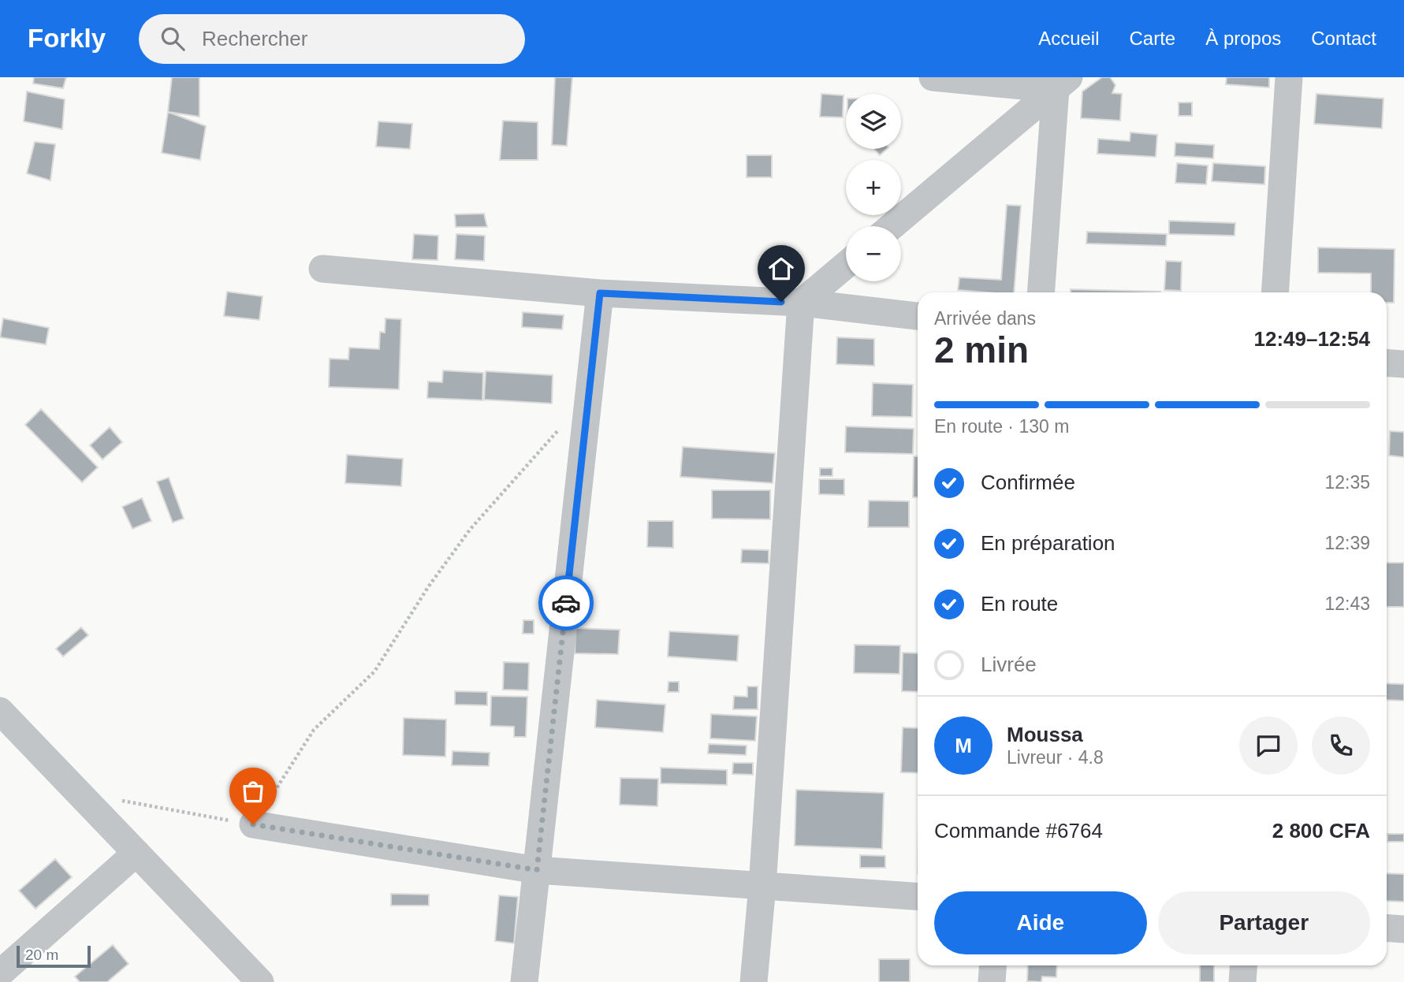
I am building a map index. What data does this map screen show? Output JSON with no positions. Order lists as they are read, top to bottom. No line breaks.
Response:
{"scale_bar":"20 m","page":{"header":"Forkly","search":"Rechercher","nav":["Accueil","Carte","À propos","Contact"],"map_buttons":["+","−"],"heading":["2 min","Arrivée dans","12:49–12:54"],"panel":["Moussa","Livreur · 4.8","Commande #6764","2 800 CFA"],"bar":"En route · 130 m","list":[["Confirmée","12:35"],["En préparation","12:39"],["En route","12:43"],"Livrée"],"round":"M","buttons":["Aide","Partager"],"scale":"20 m"}}
